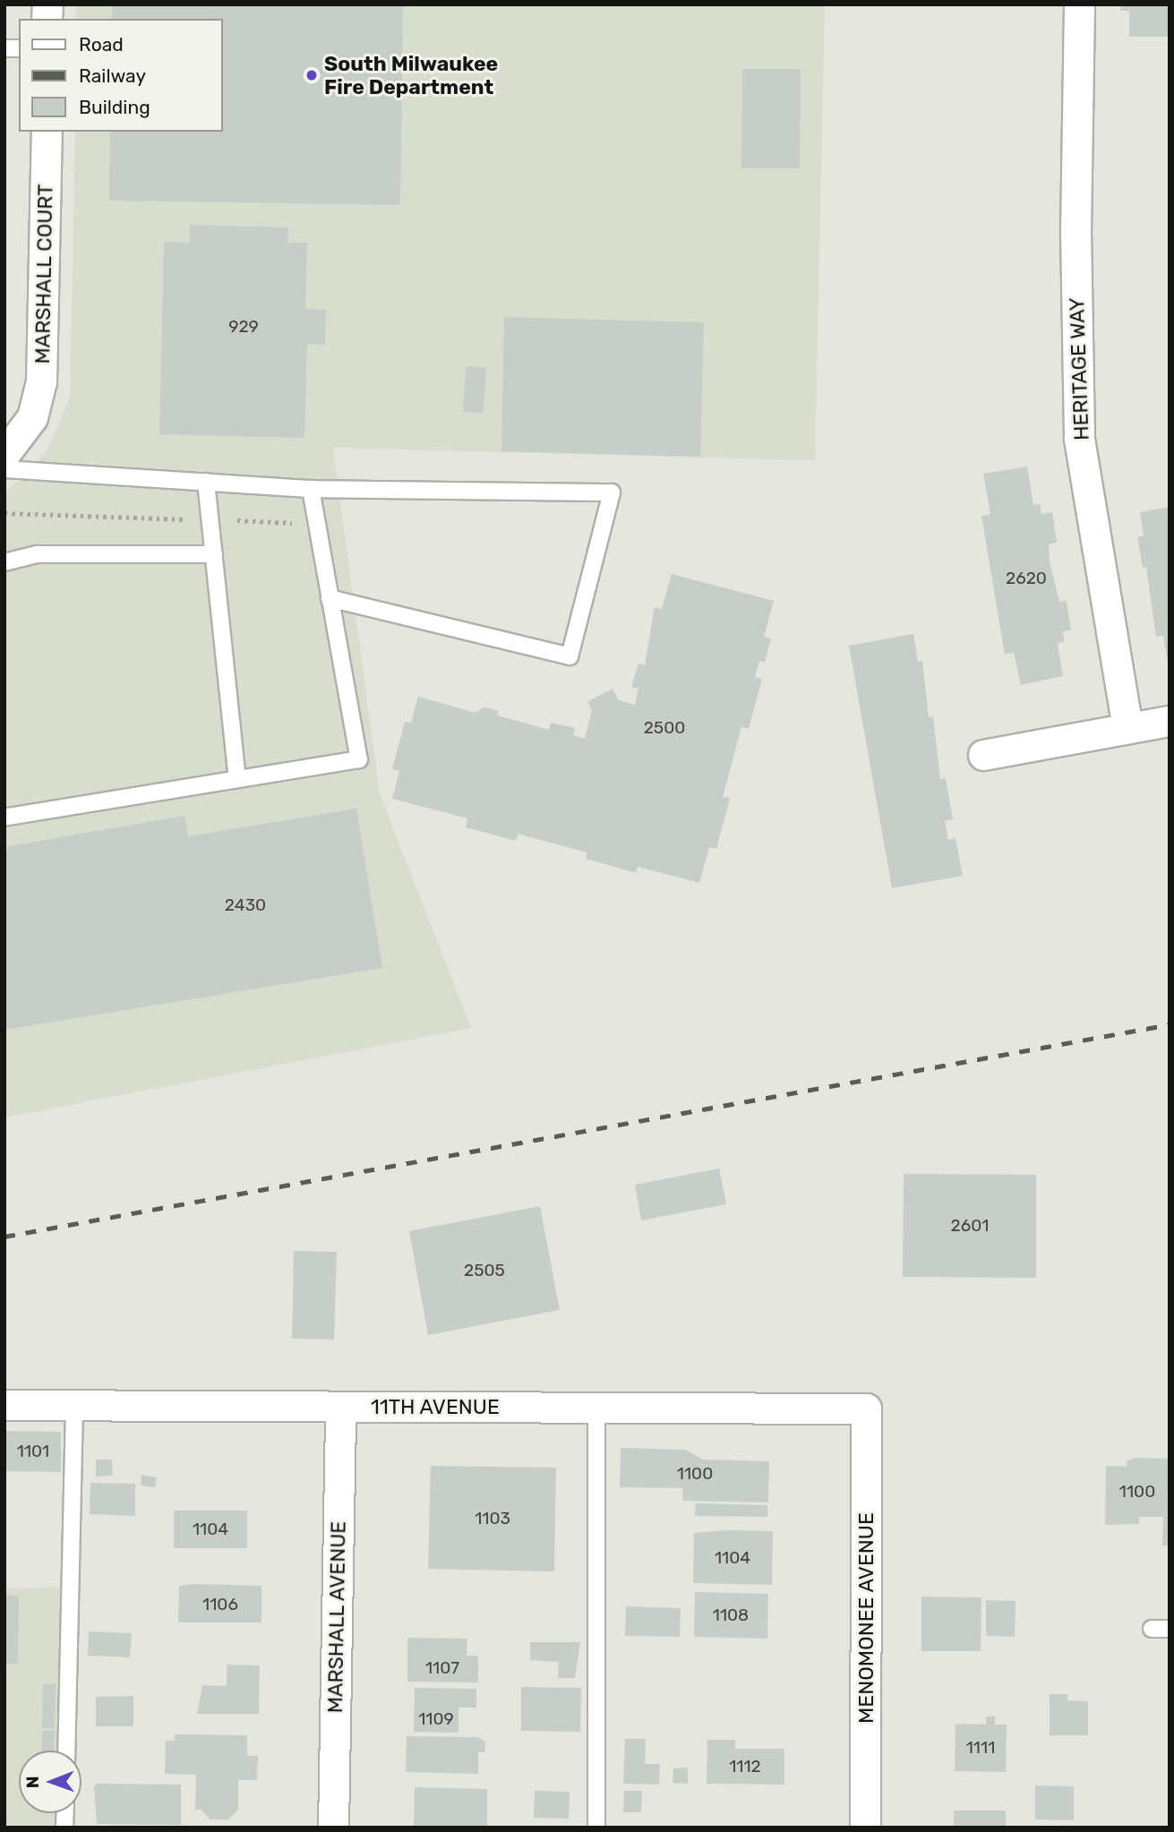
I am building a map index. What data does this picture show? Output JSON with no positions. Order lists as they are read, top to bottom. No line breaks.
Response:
{"streets":{"street":["MARSHALL COURT","HERITAGE WAY","11TH AVENUE","MARSHALL AVENUE","MENOMONEE AVENUE"]},"crossings":[["11TH AVENUE","MARSHALL AVENUE"],["11TH AVENUE","MENOMONEE AVENUE"]],"places":["South Milwaukee Fire Department"],"house_numbers":["929","2620","2500","2430","2601","2505","1101","1100","1100","1103","1104","1104","1106","1108","1107","1109","1111","1112"],"legend":["Road","Railway","Building"],"north":"left"}
